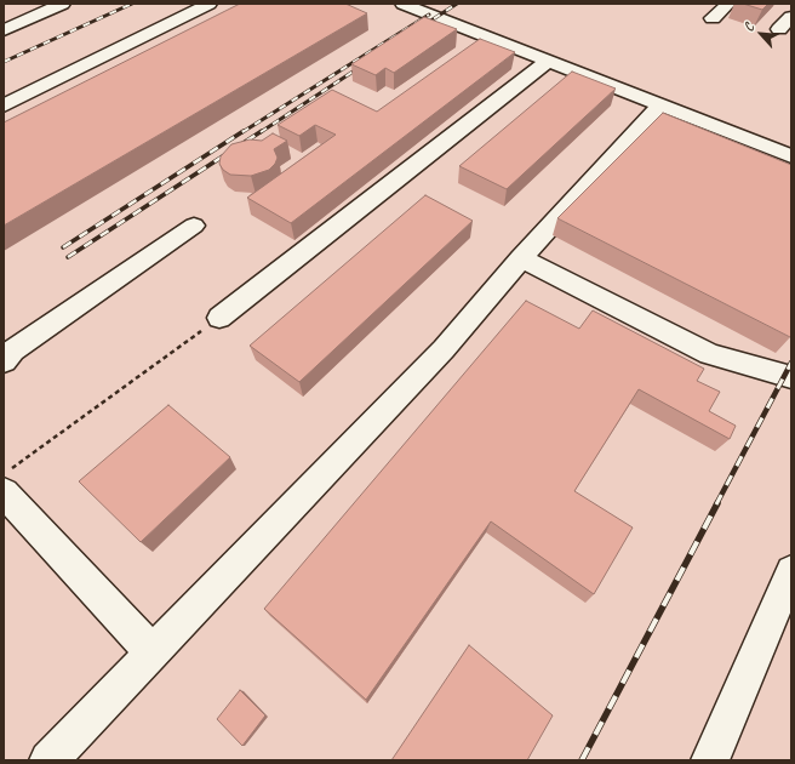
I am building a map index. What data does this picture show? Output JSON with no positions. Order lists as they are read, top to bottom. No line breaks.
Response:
{"north":"top left"}
